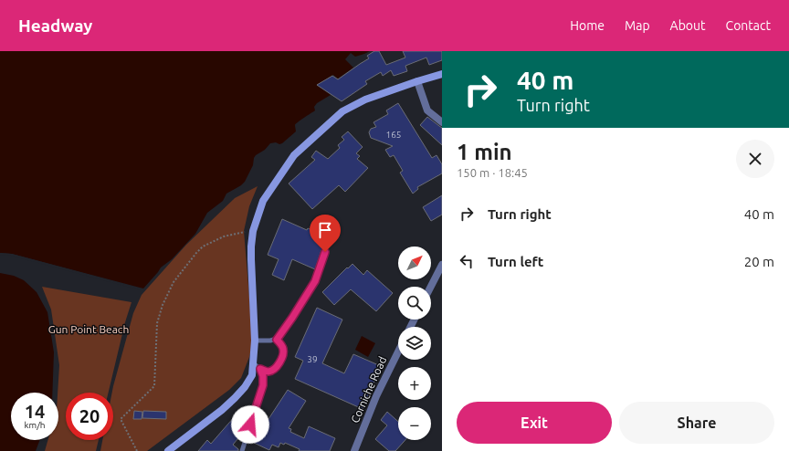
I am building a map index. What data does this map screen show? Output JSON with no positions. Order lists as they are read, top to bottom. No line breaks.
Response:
{"streets":{"street":["Corniche Road"]},"parks":["Gun Point Beach"],"house_numbers":["165","39"],"north":"top right","page":{"header":"Headway","nav":["Home","Map","About","Contact"],"turn":["40 m","Turn right"],"heading":["1 min","150 m · 18:45"],"list":[{"name":"Turn right","value":"40 m"},{"name":"Turn left","value":"20 m"}],"map_buttons":["+","−"],"speed":"14 km/h","limit":"20","buttons":["Exit","Share"]}}
